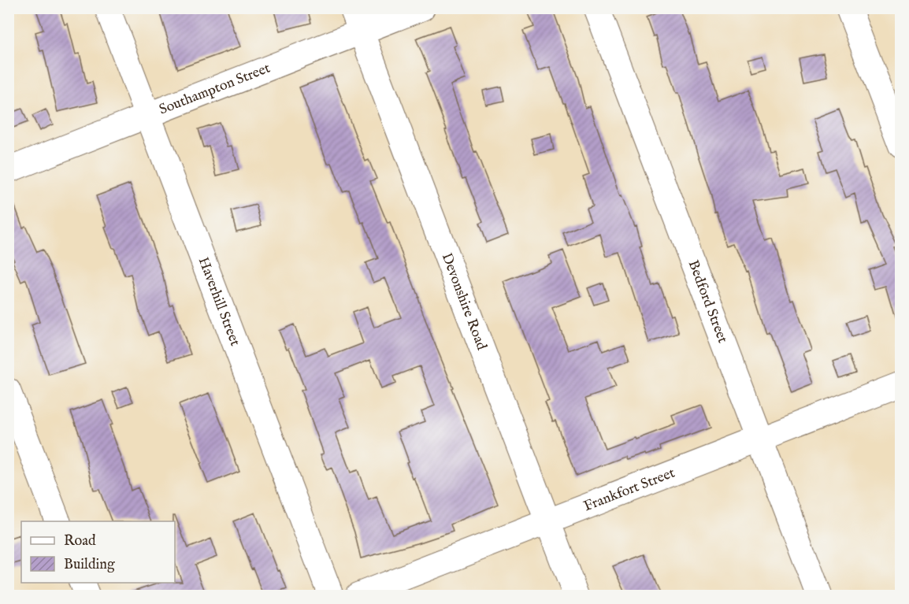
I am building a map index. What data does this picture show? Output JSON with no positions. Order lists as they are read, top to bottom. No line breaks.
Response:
{"streets":{"street":["Southampton Street","Haverhill Street","Bedford Street","Devonshire Road","Frankfort Street"]},"crossings":[["Southampton Street","Haverhill Street"],["Southampton Street","Devonshire Road"],["Bedford Street","Frankfort Street"],["Devonshire Road","Frankfort Street"]],"legend":["Road","Building"]}
